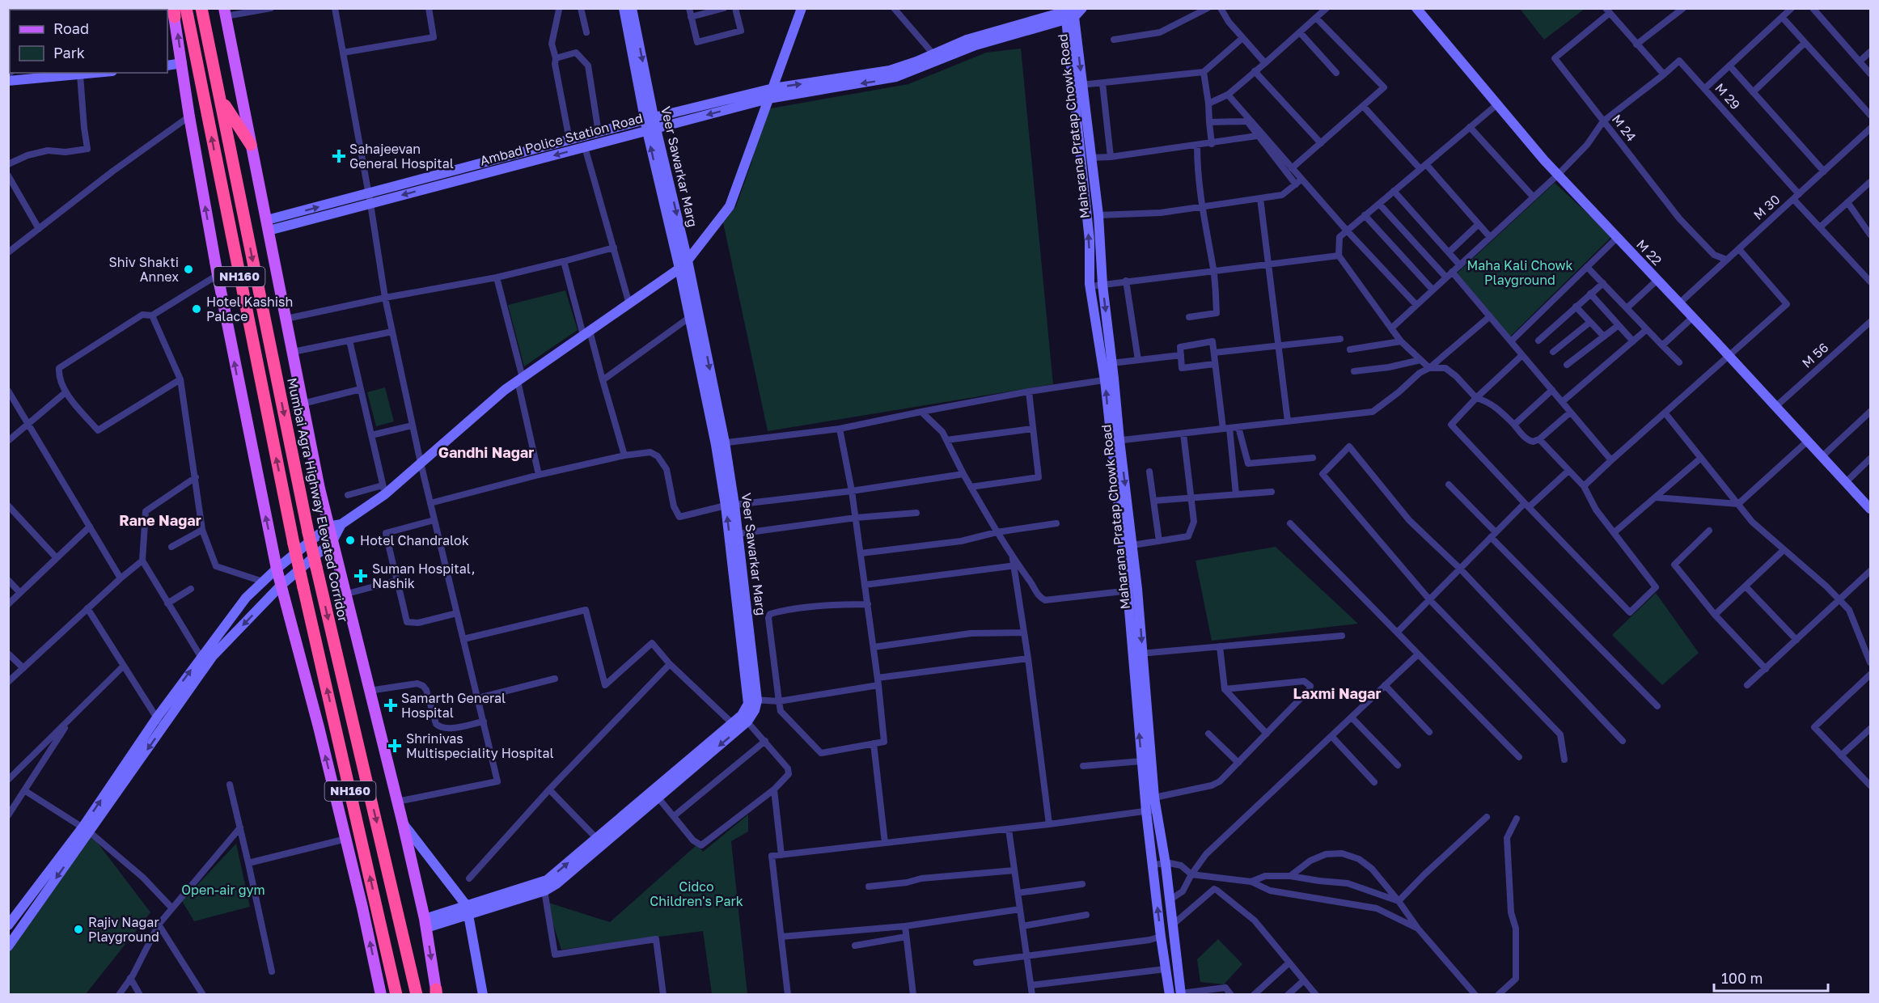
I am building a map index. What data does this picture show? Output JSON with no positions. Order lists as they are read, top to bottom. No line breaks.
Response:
{"streets":{"highway":["NH160","Mumbai Agra Highway Elevated Corridor"],"street":["M 29","Maharana Pratap Chowk Road","M 24","Ambad Police Station Road","Veer Sawarkar Marg","M 30","M 22","M 56"]},"crossings":[["M 29","M 30"],["Maharana Pratap Chowk Road","Ambad Police Station Road"],["M 24","M 30"],["Ambad Police Station Road","Veer Sawarkar Marg"],["M 30","M 22"],["M 22","M 56"]],"districts":["Gandhi Nagar","Rane Nagar","Laxmi Nagar"],"parks":["Maha Kali Chowk Playground","Cidco Children's Park","Open-air gym"],"places":{"health":["Sahajeevan General Hospital","Suman Hospital, Nashik","Samarth General Hospital","Shrinivas Multispeciality Hospital"],"other":["Shiv Shakti Annex","Hotel Kashish Palace","Hotel Chandralok","Rajiv Nagar Playground"]},"legend":["Road","Park"],"scale_bar":"100 m"}
